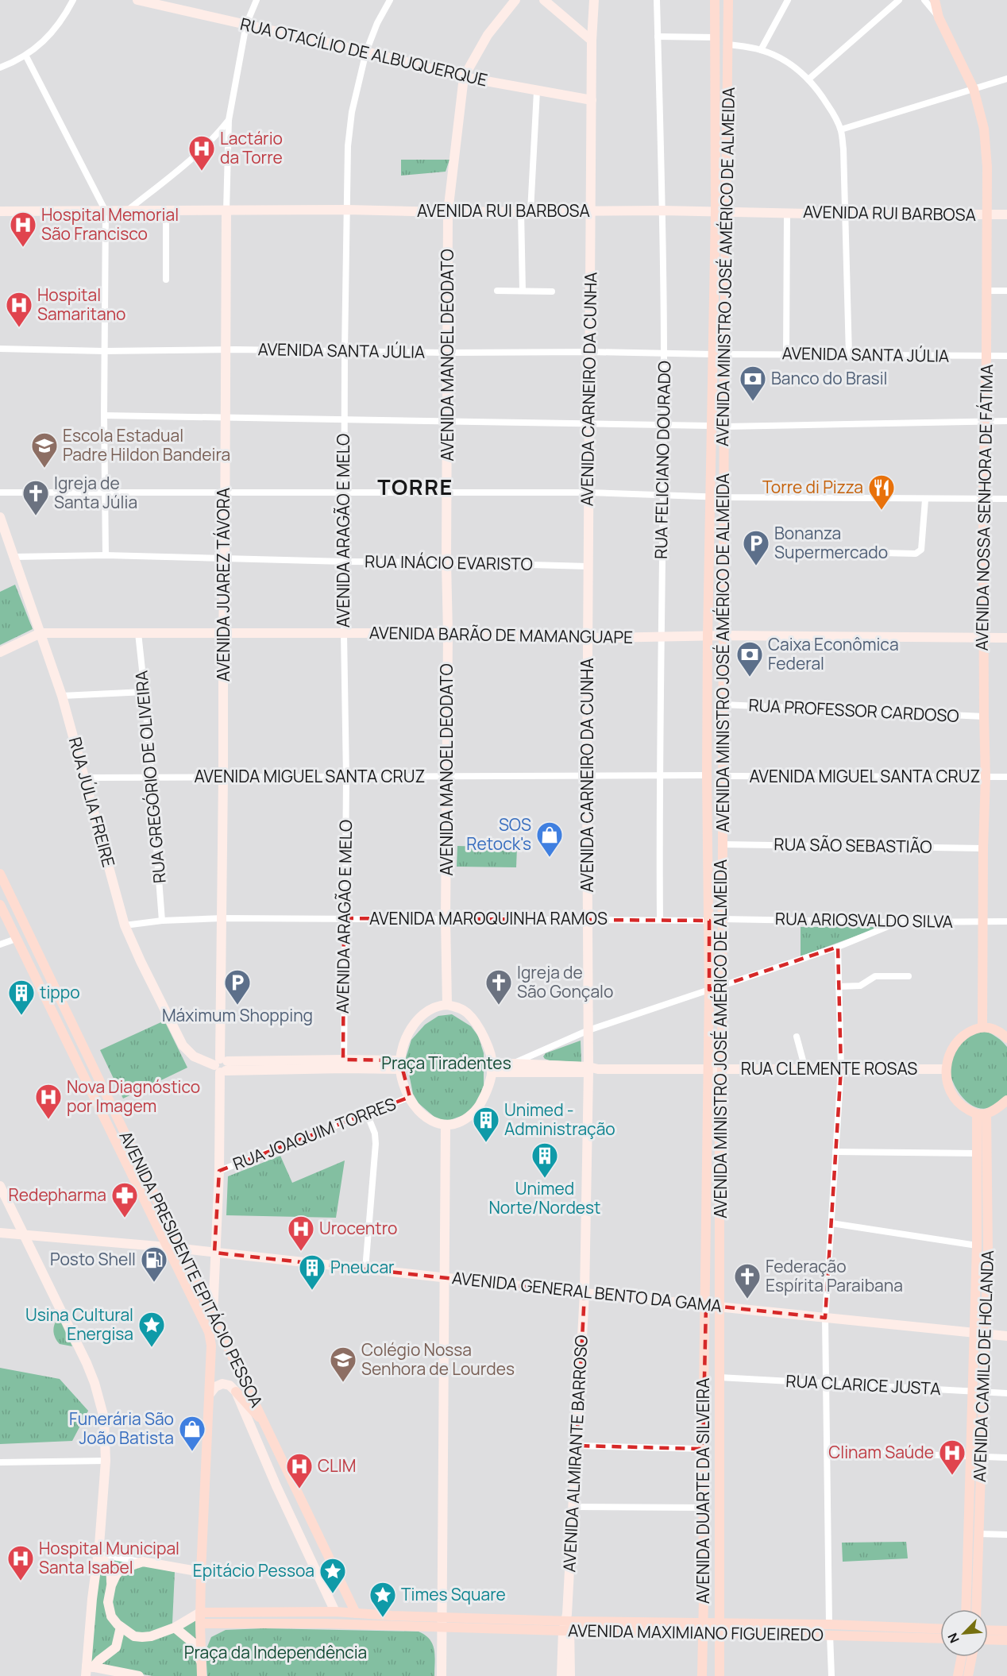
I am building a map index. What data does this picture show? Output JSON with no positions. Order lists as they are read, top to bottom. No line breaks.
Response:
{"streets":{"main road":["AVENIDA MINISTRO JOSÉ AMÉRICO DE ALMEIDA","AVENIDA NOSSA SENHORA DE FÁTIMA","AVENIDA PRESIDENTE EPITÁCIO PESSOA","AVENIDA CAMILO DE HOLANDA","AVENIDA DUARTE DA SILVEIRA","AVENIDA MAXIMIANO FIGUEIREDO"],"street":["RUA OTACÍLIO DE ALBUQUERQUE","AVENIDA RUI BARBOSA","AVENIDA SANTA JÚLIA","AVENIDA MANOEL DEODATO","AVENIDA CARNEIRO DA CUNHA","RUA FELICIANO DOURADO","AVENIDA ARAGÃO E MELO","RUA INÁCIO EVARISTO","AVENIDA JUAREZ TÁVORA","AVENIDA BARÃO DE MAMANGUAPE","RUA PROFESSOR CARDOSO","RUA GREGÓRIO DE OLIVEIRA","AVENIDA MIGUEL SANTA CRUZ","RUA JÚLIA FREIRE","RUA SÃO SEBASTIÃO","AVENIDA MAROQUINHA RAMOS","RUA ARIOSVALDO SILVA","RUA CLEMENTE ROSAS","RUA JOAQUIM TORRES","AVENIDA GENERAL BENTO DA GAMA","RUA CLARICE JUSTA","AVENIDA ALMIRANTE BARROSO"]},"crossings":[["RUA OTACÍLIO DE ALBUQUERQUE","AVENIDA MANOEL DEODATO"],["RUA OTACÍLIO DE ALBUQUERQUE","AVENIDA CARNEIRO DA CUNHA"],["RUA OTACÍLIO DE ALBUQUERQUE","AVENIDA ARAGÃO E MELO"],["RUA OTACÍLIO DE ALBUQUERQUE","AVENIDA JUAREZ TÁVORA"],["AVENIDA RUI BARBOSA","AVENIDA MINISTRO JOSÉ AMÉRICO DE ALMEIDA"],["AVENIDA RUI BARBOSA","AVENIDA MANOEL DEODATO"],["AVENIDA RUI BARBOSA","AVENIDA CARNEIRO DA CUNHA"],["AVENIDA RUI BARBOSA","RUA FELICIANO DOURADO"],["AVENIDA RUI BARBOSA","AVENIDA NOSSA SENHORA DE FÁTIMA"],["AVENIDA RUI BARBOSA","AVENIDA ARAGÃO E MELO"],["AVENIDA RUI BARBOSA","AVENIDA JUAREZ TÁVORA"],["AVENIDA MINISTRO JOSÉ AMÉRICO DE ALMEIDA","AVENIDA SANTA JÚLIA"],["AVENIDA MINISTRO JOSÉ AMÉRICO DE ALMEIDA","AVENIDA BARÃO DE MAMANGUAPE"],["AVENIDA MINISTRO JOSÉ AMÉRICO DE ALMEIDA","RUA PROFESSOR CARDOSO"],["AVENIDA MINISTRO JOSÉ AMÉRICO DE ALMEIDA","AVENIDA MIGUEL SANTA CRUZ"],["AVENIDA MINISTRO JOSÉ AMÉRICO DE ALMEIDA","RUA SÃO SEBASTIÃO"],["AVENIDA MINISTRO JOSÉ AMÉRICO DE ALMEIDA","AVENIDA MAROQUINHA RAMOS"],["AVENIDA MINISTRO JOSÉ AMÉRICO DE ALMEIDA","RUA ARIOSVALDO SILVA"],["AVENIDA MINISTRO JOSÉ AMÉRICO DE ALMEIDA","RUA CLEMENTE ROSAS"],["AVENIDA MINISTRO JOSÉ AMÉRICO DE ALMEIDA","AVENIDA GENERAL BENTO DA GAMA"],["AVENIDA MINISTRO JOSÉ AMÉRICO DE ALMEIDA","AVENIDA DUARTE DA SILVEIRA"],["AVENIDA SANTA JÚLIA","AVENIDA MANOEL DEODATO"],["AVENIDA SANTA JÚLIA","AVENIDA CARNEIRO DA CUNHA"],["AVENIDA SANTA JÚLIA","RUA FELICIANO DOURADO"],["AVENIDA SANTA JÚLIA","AVENIDA NOSSA SENHORA DE FÁTIMA"],["AVENIDA SANTA JÚLIA","AVENIDA ARAGÃO E MELO"],["AVENIDA SANTA JÚLIA","AVENIDA JUAREZ TÁVORA"],["AVENIDA MANOEL DEODATO","RUA INÁCIO EVARISTO"],["AVENIDA MANOEL DEODATO","AVENIDA BARÃO DE MAMANGUAPE"],["AVENIDA MANOEL DEODATO","AVENIDA MIGUEL SANTA CRUZ"],["AVENIDA MANOEL DEODATO","AVENIDA MAROQUINHA RAMOS"],["AVENIDA MANOEL DEODATO","RUA CLEMENTE ROSAS"],["AVENIDA MANOEL DEODATO","RUA JOAQUIM TORRES"],["AVENIDA CARNEIRO DA CUNHA","RUA INÁCIO EVARISTO"],["AVENIDA CARNEIRO DA CUNHA","AVENIDA BARÃO DE MAMANGUAPE"],["AVENIDA CARNEIRO DA CUNHA","AVENIDA MIGUEL SANTA CRUZ"],["AVENIDA CARNEIRO DA CUNHA","AVENIDA MAROQUINHA RAMOS"],["AVENIDA CARNEIRO DA CUNHA","RUA CLEMENTE ROSAS"],["AVENIDA CARNEIRO DA CUNHA","AVENIDA GENERAL BENTO DA GAMA"],["AVENIDA CARNEIRO DA CUNHA","AVENIDA ALMIRANTE BARROSO"],["RUA FELICIANO DOURADO","AVENIDA BARÃO DE MAMANGUAPE"],["RUA FELICIANO DOURADO","AVENIDA MIGUEL SANTA CRUZ"],["RUA FELICIANO DOURADO","AVENIDA MAROQUINHA RAMOS"],["AVENIDA NOSSA SENHORA DE FÁTIMA","AVENIDA BARÃO DE MAMANGUAPE"],["AVENIDA NOSSA SENHORA DE FÁTIMA","RUA PROFESSOR CARDOSO"],["AVENIDA NOSSA SENHORA DE FÁTIMA","AVENIDA MIGUEL SANTA CRUZ"],["AVENIDA NOSSA SENHORA DE FÁTIMA","RUA SÃO SEBASTIÃO"],["AVENIDA NOSSA SENHORA DE FÁTIMA","RUA ARIOSVALDO SILVA"],["AVENIDA ARAGÃO E MELO","RUA INÁCIO EVARISTO"],["AVENIDA ARAGÃO E MELO","AVENIDA BARÃO DE MAMANGUAPE"],["AVENIDA ARAGÃO E MELO","AVENIDA MIGUEL SANTA CRUZ"],["AVENIDA ARAGÃO E MELO","AVENIDA MAROQUINHA RAMOS"],["RUA INÁCIO EVARISTO","AVENIDA JUAREZ TÁVORA"],["RUA INÁCIO EVARISTO","RUA JÚLIA FREIRE"],["AVENIDA JUAREZ TÁVORA","AVENIDA BARÃO DE MAMANGUAPE"],["AVENIDA JUAREZ TÁVORA","AVENIDA MIGUEL SANTA CRUZ"],["AVENIDA JUAREZ TÁVORA","RUA JÚLIA FREIRE"],["AVENIDA JUAREZ TÁVORA","AVENIDA MAROQUINHA RAMOS"],["AVENIDA JUAREZ TÁVORA","RUA JOAQUIM TORRES"],["AVENIDA JUAREZ TÁVORA","AVENIDA PRESIDENTE EPITÁCIO PESSOA"],["AVENIDA JUAREZ TÁVORA","AVENIDA GENERAL BENTO DA GAMA"],["AVENIDA BARÃO DE MAMANGUAPE","RUA GREGÓRIO DE OLIVEIRA"],["AVENIDA BARÃO DE MAMANGUAPE","RUA JÚLIA FREIRE"],["RUA GREGÓRIO DE OLIVEIRA","AVENIDA MIGUEL SANTA CRUZ"],["RUA GREGÓRIO DE OLIVEIRA","AVENIDA MAROQUINHA RAMOS"],["AVENIDA MIGUEL SANTA CRUZ","RUA JÚLIA FREIRE"],["RUA JÚLIA FREIRE","AVENIDA MAROQUINHA RAMOS"],["RUA CLEMENTE ROSAS","RUA JOAQUIM TORRES"],["AVENIDA PRESIDENTE EPITÁCIO PESSOA","AVENIDA GENERAL BENTO DA GAMA"],["AVENIDA GENERAL BENTO DA GAMA","AVENIDA CAMILO DE HOLANDA"],["AVENIDA GENERAL BENTO DA GAMA","AVENIDA ALMIRANTE BARROSO"],["AVENIDA GENERAL BENTO DA GAMA","AVENIDA DUARTE DA SILVEIRA"],["AVENIDA CAMILO DE HOLANDA","RUA CLARICE JUSTA"],["RUA CLARICE JUSTA","AVENIDA DUARTE DA SILVEIRA"],["AVENIDA ALMIRANTE BARROSO","AVENIDA MAXIMIANO FIGUEIREDO"],["AVENIDA DUARTE DA SILVEIRA","AVENIDA MAXIMIANO FIGUEIREDO"]],"districts":["TORRE"],"parks":["Praça Tiradentes","Praça da Independência"],"places":{"hospital":["Lactário da Torre","Hospital Memorial São Francisco","Hospital Samaritano","Nova Diagnóstico por Imagem","Urocentro","Clinam Saúde","CLIM","Hospital Municipal Santa Isabel"],"bank":["Banco do Brasil","Caixa Econômica Federal"],"school or university":["Escola Estadual Padre Hildon Bandeira","Colégio Nossa Senhora de Lourdes"],"restaurant":["Torre di Pizza"],"church":["Igreja de Santa Júlia","Igreja de São Gonçalo","Federação Espírita Paraibana"],"parking":["Bonanza Supermercado","Máximum Shopping"],"shop":["SOS Retock's","Funerária São João Batista"],"building":["tippo","Unimed - Administração","Unimed Norte/Nordest","Pneucar"],"pharmacy":["Redepharma"],"fuel station":["Posto Shell"],"place":["Usina Cultural Energisa","Epitácio Pessoa","Times Square"]},"north":"bottom left"}
